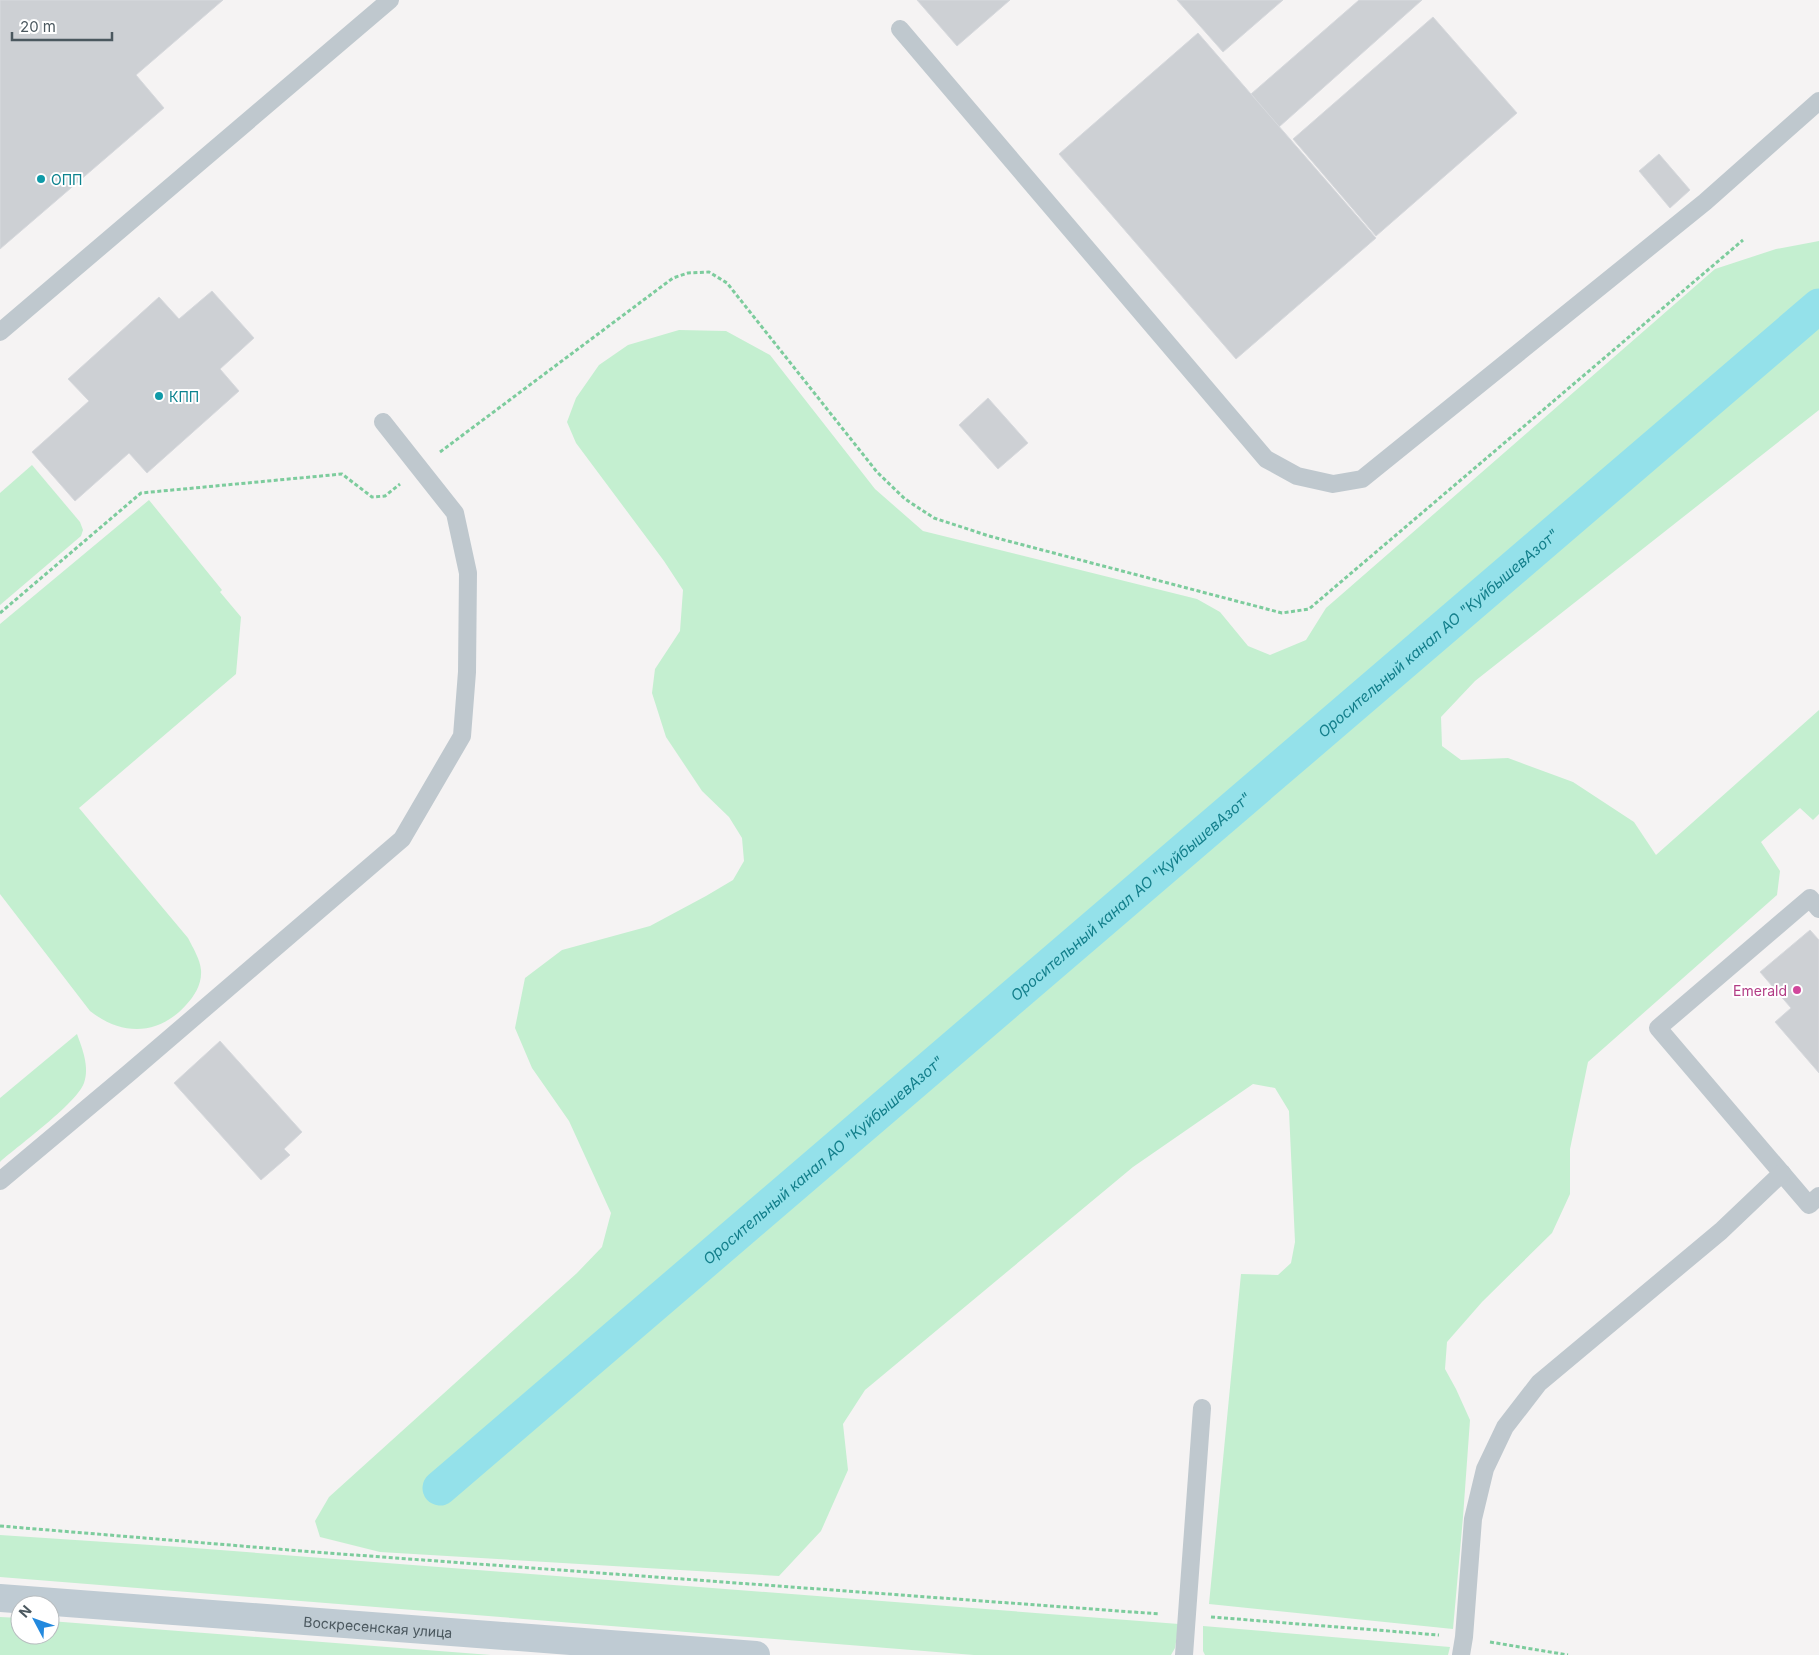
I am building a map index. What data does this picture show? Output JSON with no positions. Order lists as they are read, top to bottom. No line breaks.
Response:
{"streets":{"main road":["Воскресенская улица"]},"water":["Оросительный канал АО \"КуйбышевАзот\""],"places":["ОПП","КПП","Emerald"],"scale_bar":"20 m","north":"top left"}
